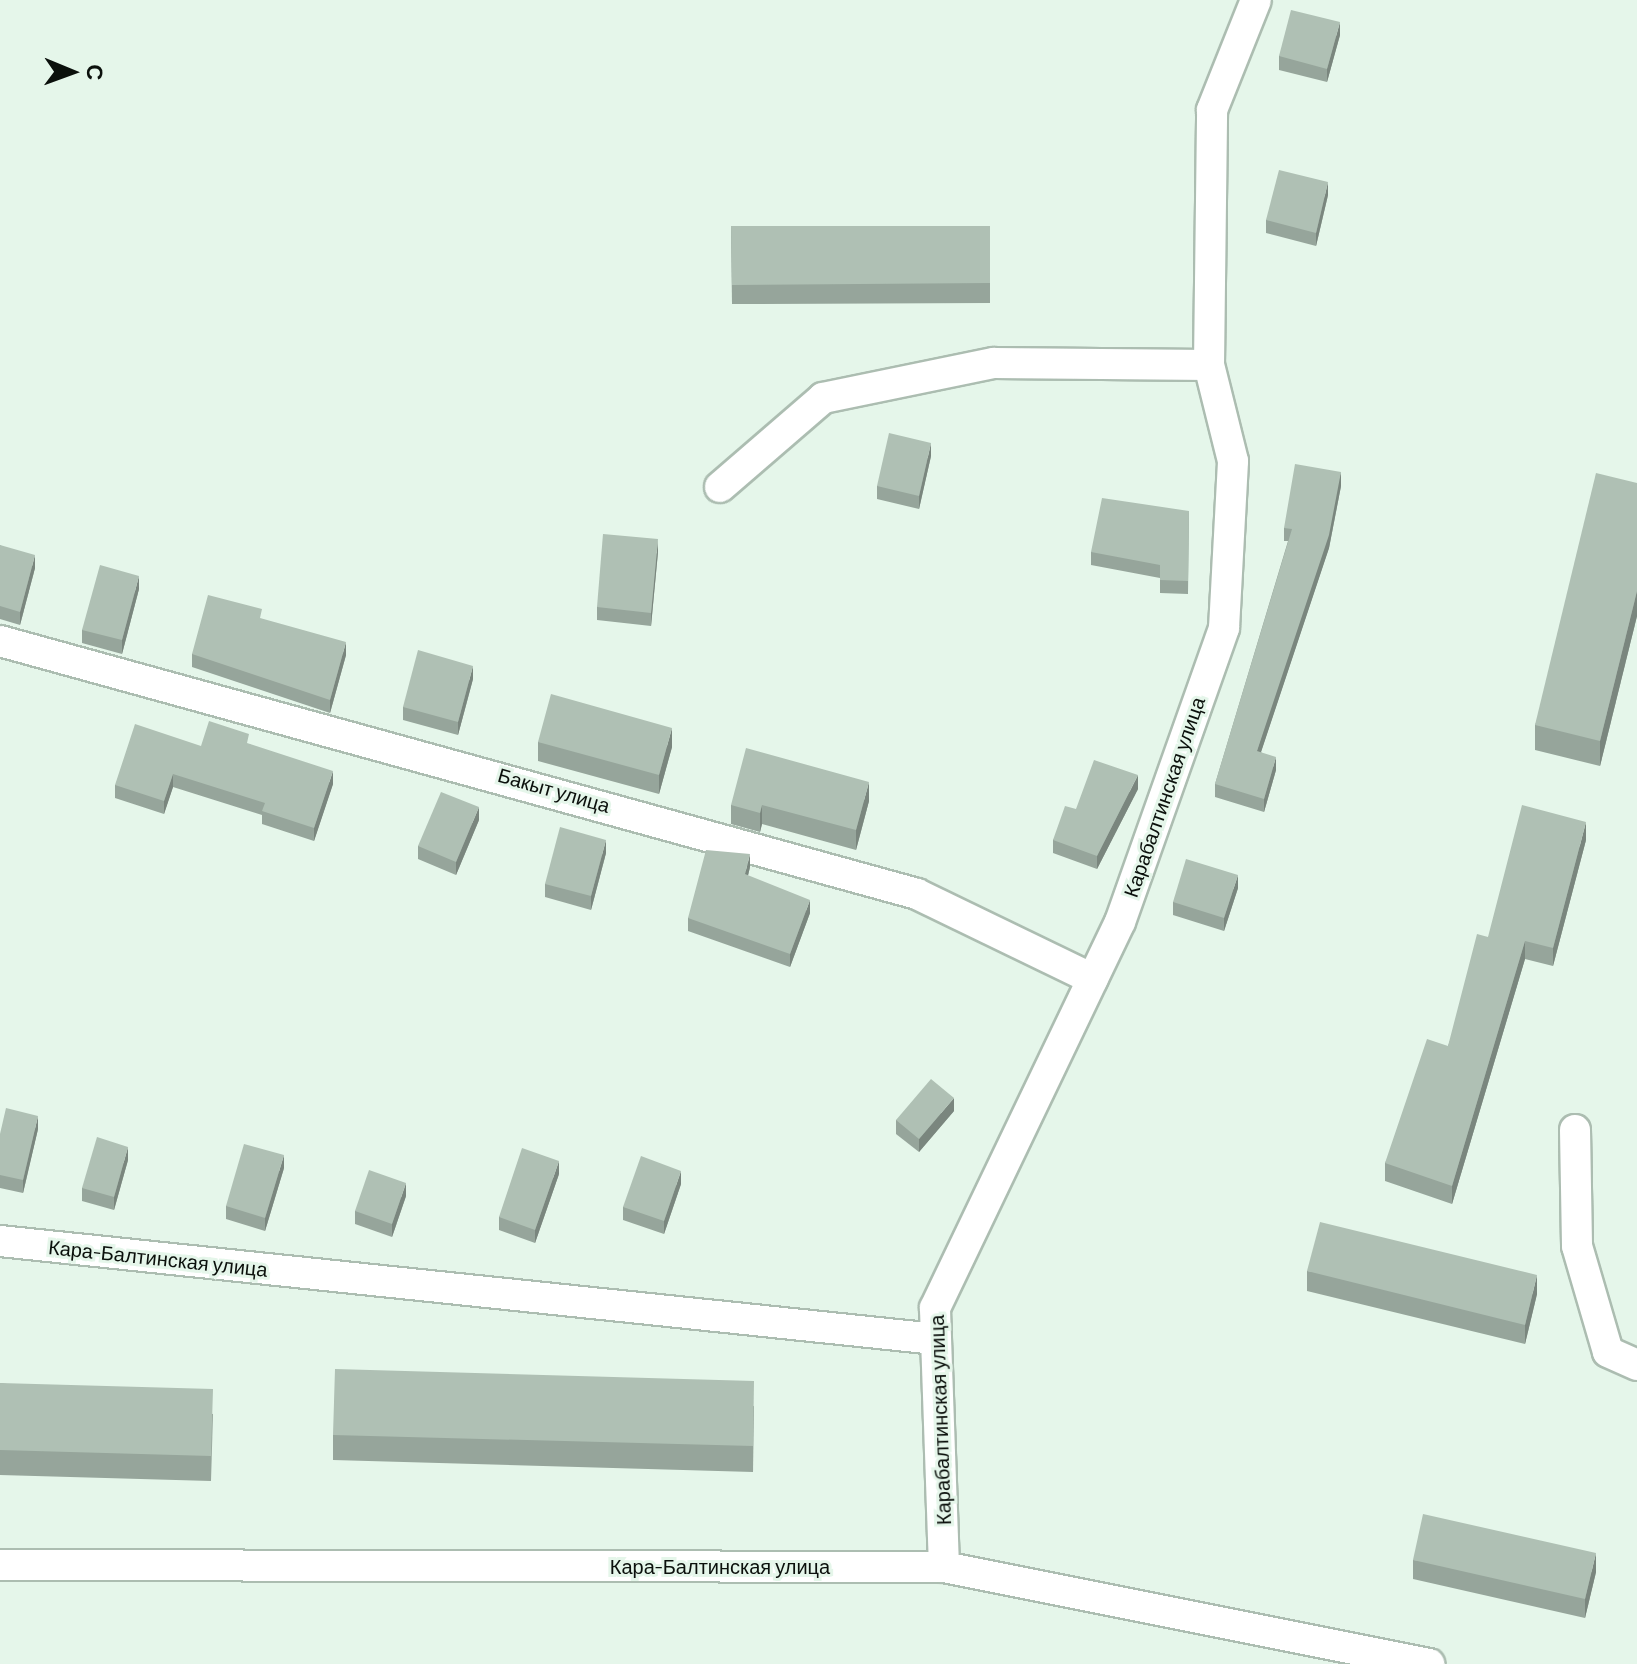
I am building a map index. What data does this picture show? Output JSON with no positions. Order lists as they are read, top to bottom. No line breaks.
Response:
{"streets":{"street":["Бакыт улица","Карабалтинская улица","Кара-Балтинская улица"]},"crossings":[["Бакыт улица","Карабалтинская улица"],["Карабалтинская улица","Кара-Балтинская улица"]],"north":"right"}
